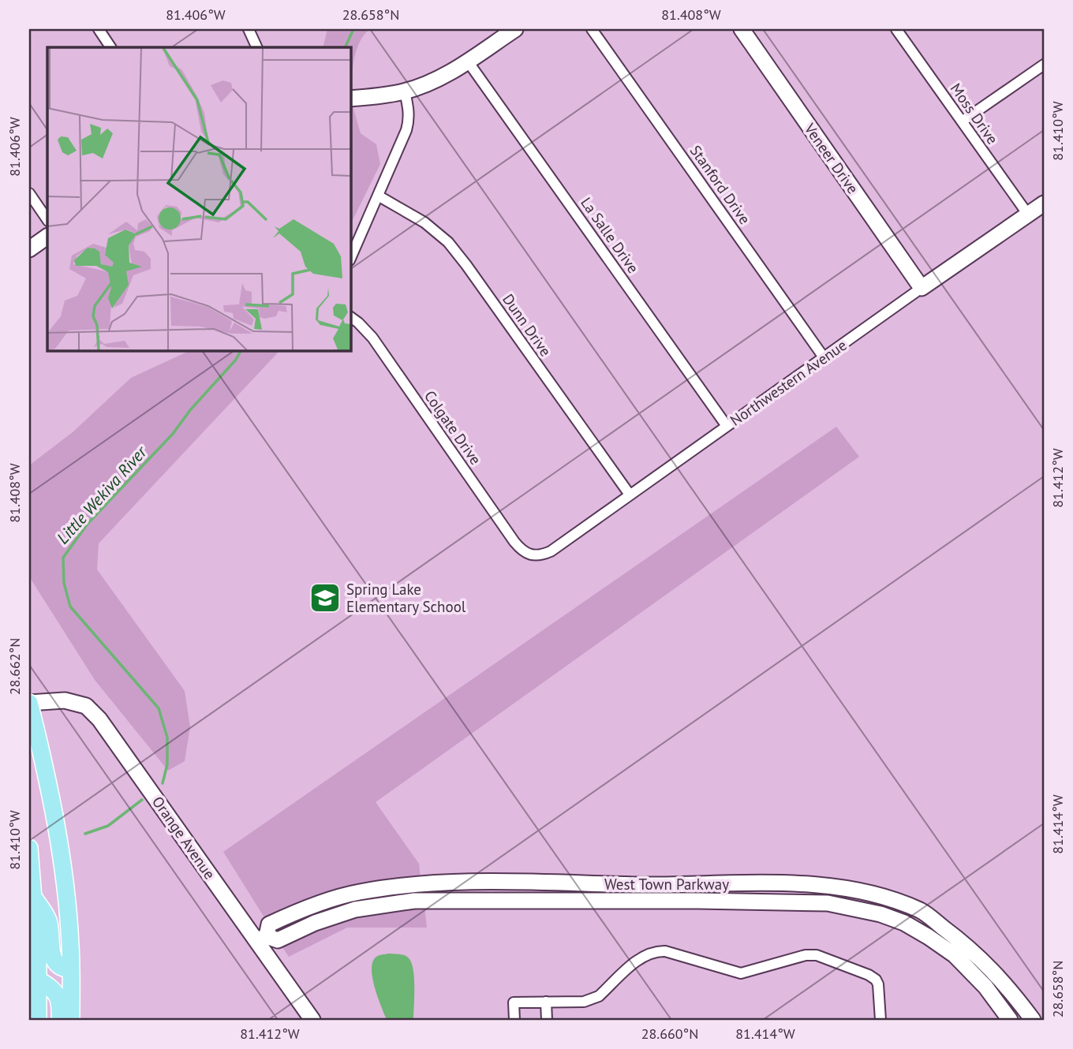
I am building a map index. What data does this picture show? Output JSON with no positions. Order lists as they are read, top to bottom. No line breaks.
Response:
{"streets":{"main road":["Veneer Drive","Northwestern Avenue","Orange Avenue","West Town Parkway"],"street":["Moss Drive","Stanford Drive","La Salle Drive","Dunn Drive","Colgate Drive"]},"crossings":[["Moss Drive","Northwestern Avenue"],["Veneer Drive","Northwestern Avenue"],["Stanford Drive","Northwestern Avenue"],["La Salle Drive","Northwestern Avenue"],["Dunn Drive","Northwestern Avenue"],["Northwestern Avenue","Colgate Drive"],["Orange Avenue","West Town Parkway"]],"water":["Little Wekiva River"],"places":{"school or university":["Spring Lake Elementary School"]},"coordinates":["81.406°W","28.658°N","81.408°W","81.410°W","81.412°W","28.662°N","81.414°W","28.660°N"]}
